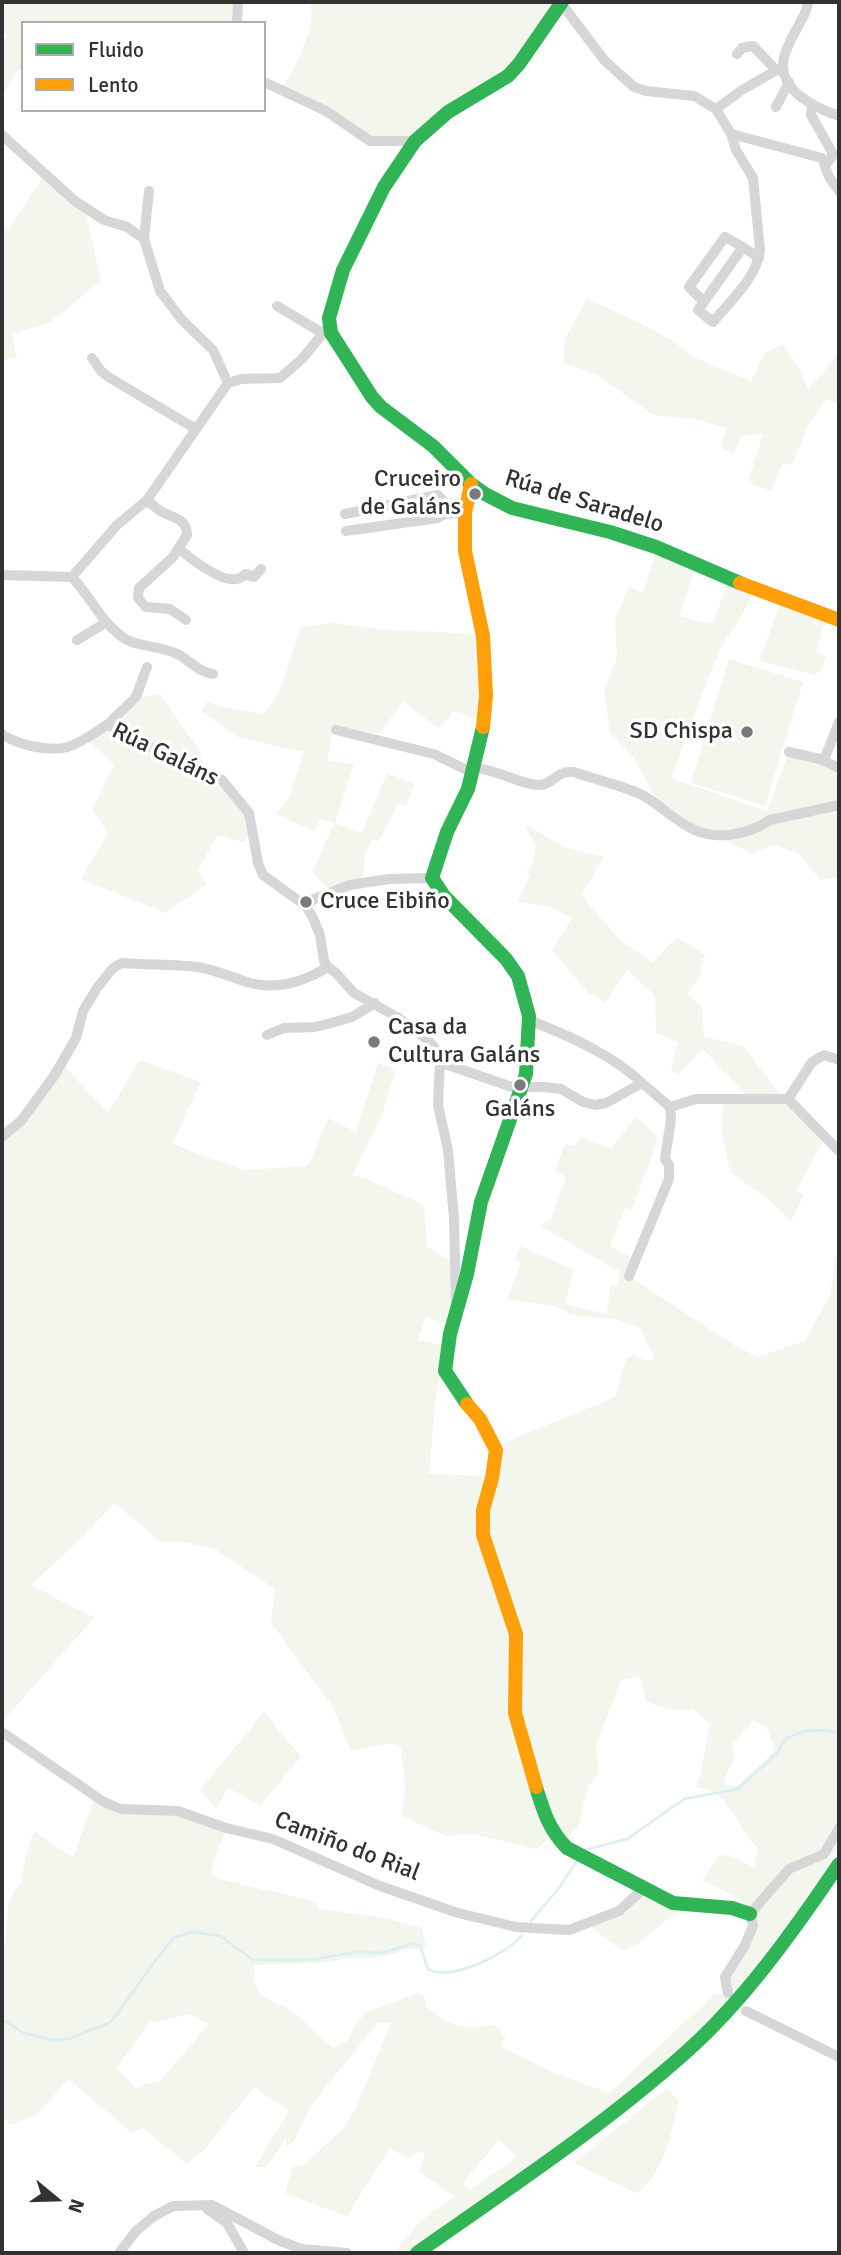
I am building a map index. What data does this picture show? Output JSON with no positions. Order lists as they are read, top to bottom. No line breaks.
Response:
{"streets":{"street":["Rúa de Saradelo","Rúa Galáns","Camiño do Rial"]},"places":["Cruceiro de Galáns","SD Chispa","Cruce Eibiño","Casa da Cultura Galáns","Galáns"],"legend":["Fluido","Lento"],"north":"right"}
